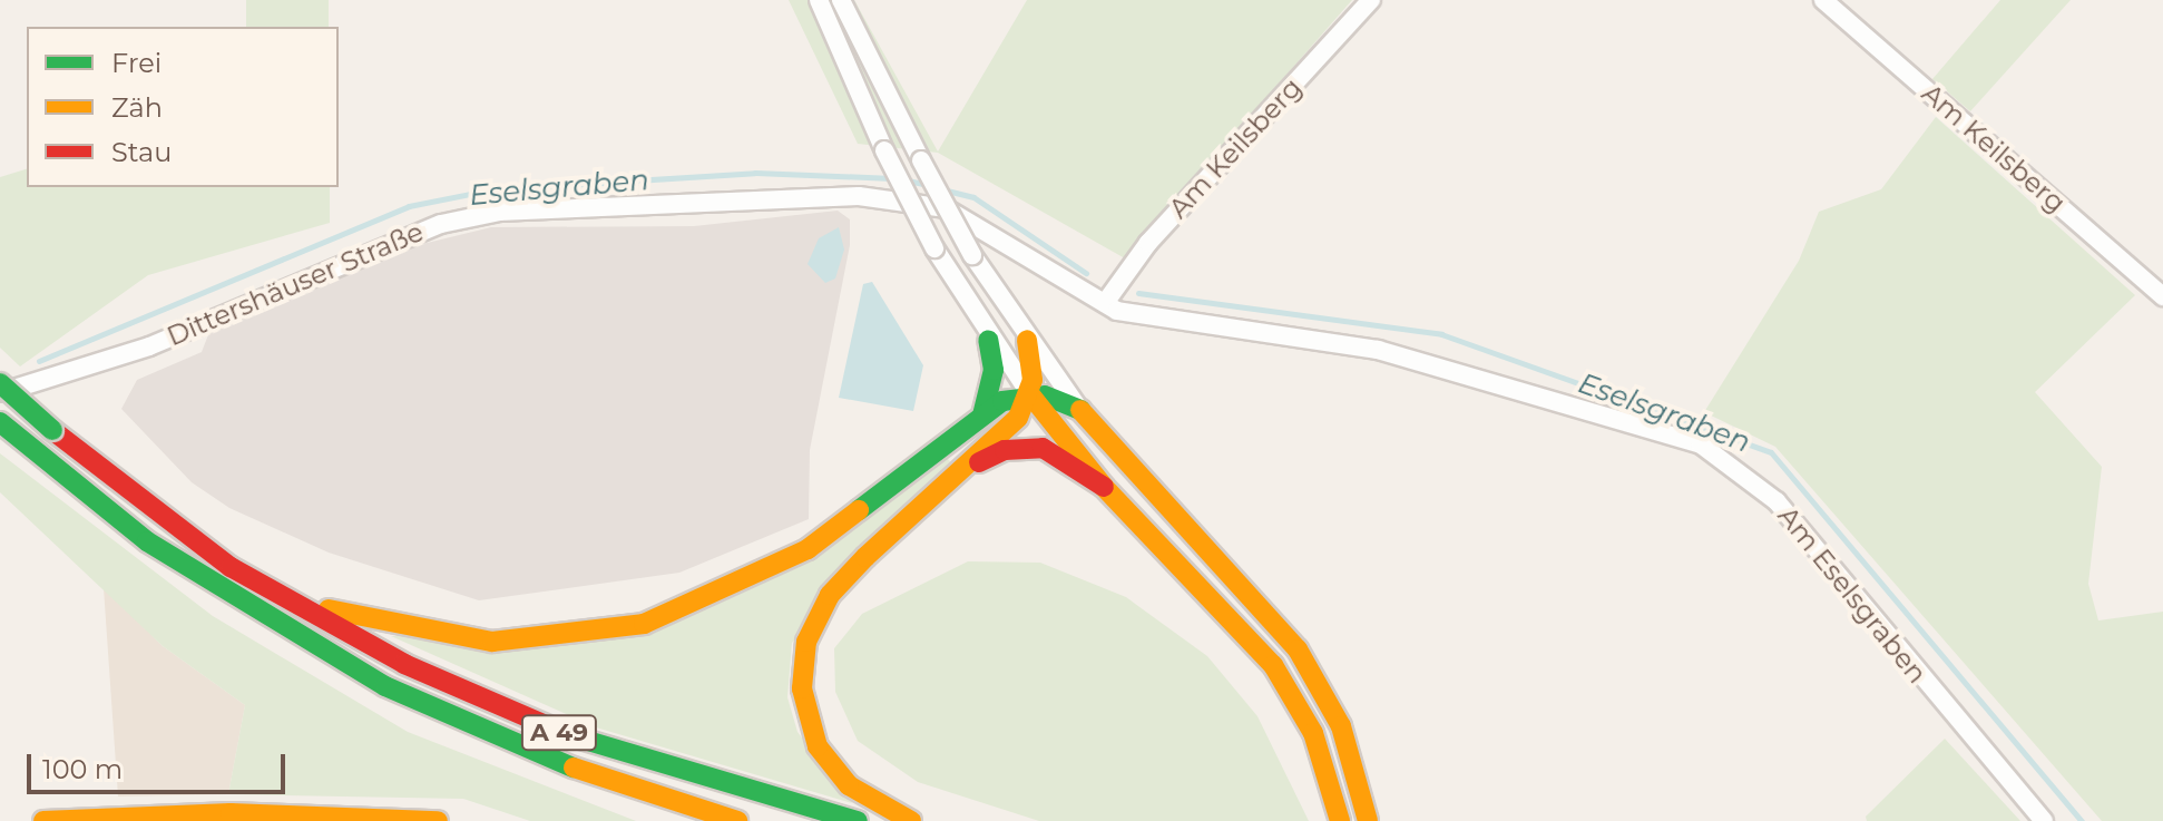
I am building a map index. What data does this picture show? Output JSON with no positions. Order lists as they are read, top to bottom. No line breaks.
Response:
{"streets":{"main road":["A 49"],"street":["Am Keilsberg","Dittershäuser Straße","Am Eselsgraben"]},"crossings":[["Am Keilsberg","Dittershäuser Straße"],["Am Keilsberg","Am Eselsgraben"],["Dittershäuser Straße","Am Eselsgraben"]],"water":["Eselsgraben"],"legend":["Frei","Zäh","Stau"],"scale_bar":"100 m"}
